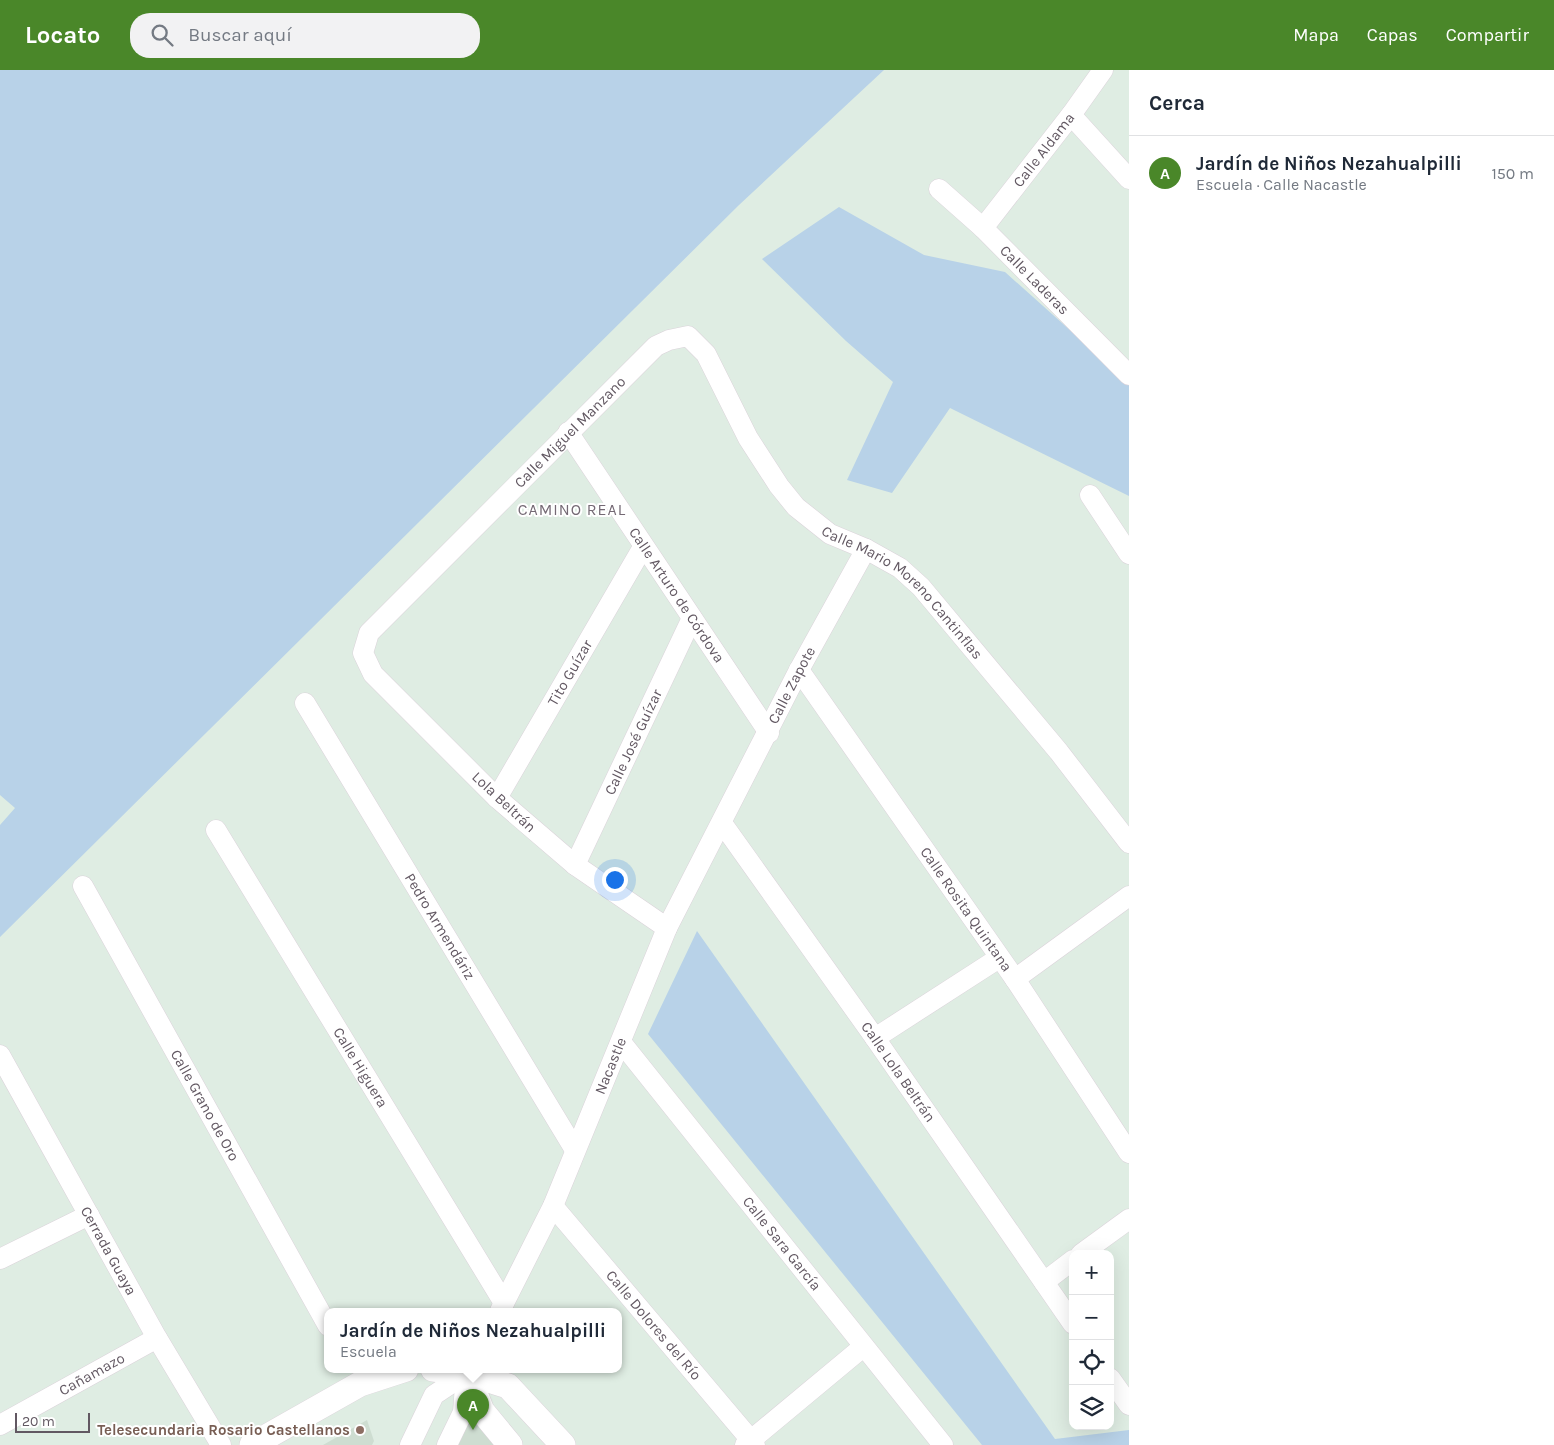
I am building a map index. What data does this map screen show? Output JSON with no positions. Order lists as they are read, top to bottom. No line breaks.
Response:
{"streets":{"street":["Calle Aldama","Calle Laderas","Calle Miguel Manzano","Calle Mario Moreno Cantinflas","Calle Arturo de Córdova","Tito Guízar","Calle Zapote","Calle José Guízar","Lola Beltrán","Calle Rosita Quintana","Pedro Armendáriz","Calle Higuera","Nacastle","Calle Lola Beltrán","Calle Grano de Oro","Calle Sara García","Cerrada Guaya","Calle Dolores del Río","Cañamazo"]},"crossings":[["Calle Aldama","Calle Laderas"],["Calle Miguel Manzano","Calle Mario Moreno Cantinflas"],["Calle Miguel Manzano","Calle Arturo de Córdova"],["Calle Miguel Manzano","Lola Beltrán"],["Calle Mario Moreno Cantinflas","Calle Zapote"],["Calle Arturo de Córdova","Tito Guízar"],["Calle Arturo de Córdova","Calle Zapote"],["Calle Arturo de Córdova","Calle José Guízar"],["Tito Guízar","Lola Beltrán"],["Calle Zapote","Calle Rosita Quintana"],["Calle Zapote","Nacastle"],["Calle Zapote","Calle Lola Beltrán"],["Calle José Guízar","Lola Beltrán"],["Lola Beltrán","Nacastle"],["Pedro Armendáriz","Nacastle"],["Calle Higuera","Nacastle"],["Nacastle","Calle Lola Beltrán"],["Nacastle","Calle Sara García"],["Nacastle","Calle Dolores del Río"],["Cerrada Guaya","Cañamazo"]],"districts":["CAMINO REAL"],"places":["Telesecundaria Rosario Castellanos"],"scale_bar":"20 m","page":{"header":"Locato","search":"Buscar aquí","nav":["Mapa","Capas","Compartir"],"heading":"Cerca","list":[{"mark":"A","name":"Jardín de Niños Nezahualpilli","note":"Escuela · Calle Nacastle","value":"150 m"}],"map_buttons":["+","−"],"popup":["Jardín de Niños Nezahualpilli","Escuela"],"pins":"A","scale":"20 m"}}
